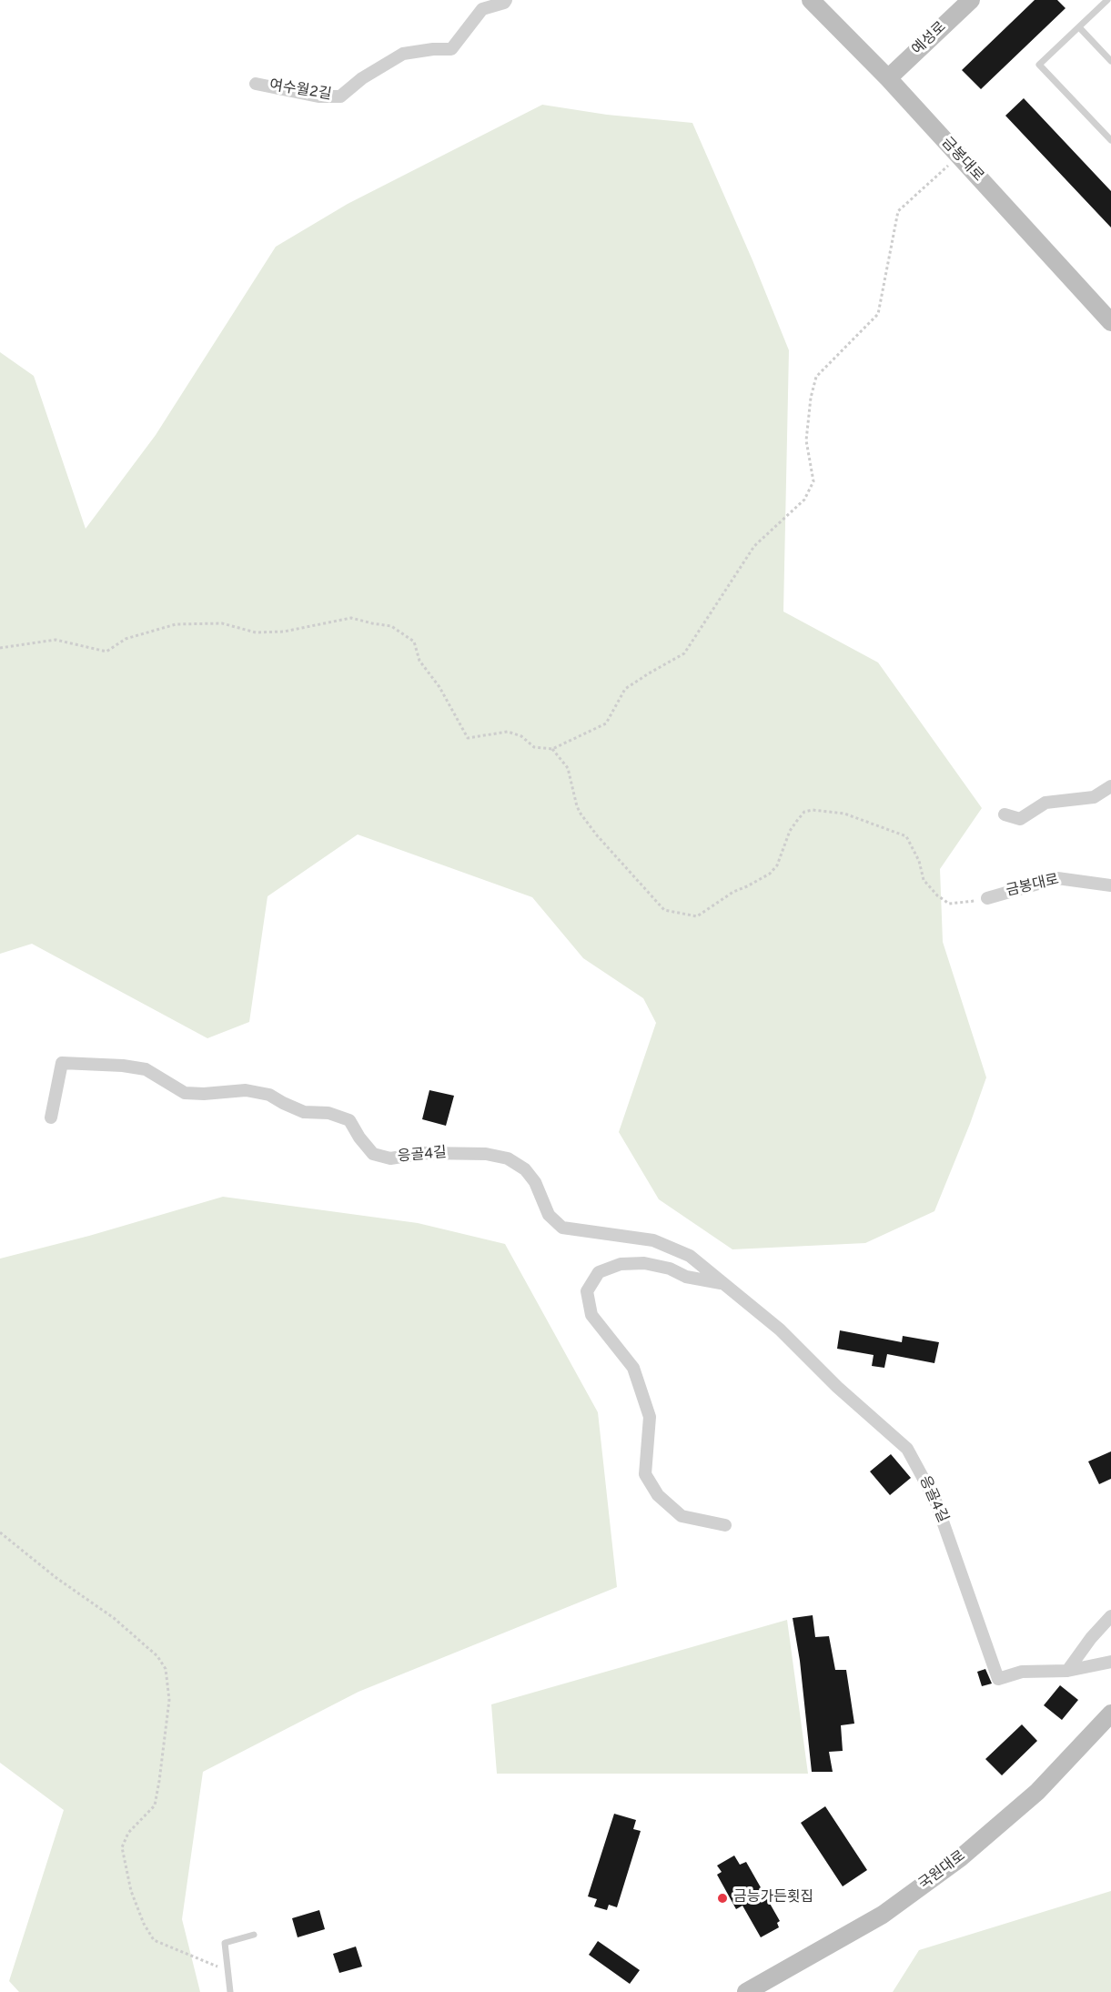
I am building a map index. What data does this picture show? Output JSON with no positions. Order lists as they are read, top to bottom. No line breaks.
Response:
{"streets":{"street":["예성로","여수월2길","금봉대로","응골4길","국원대로"]},"crossings":[["예성로","금봉대로"]],"places":["금능가든횟집"]}
